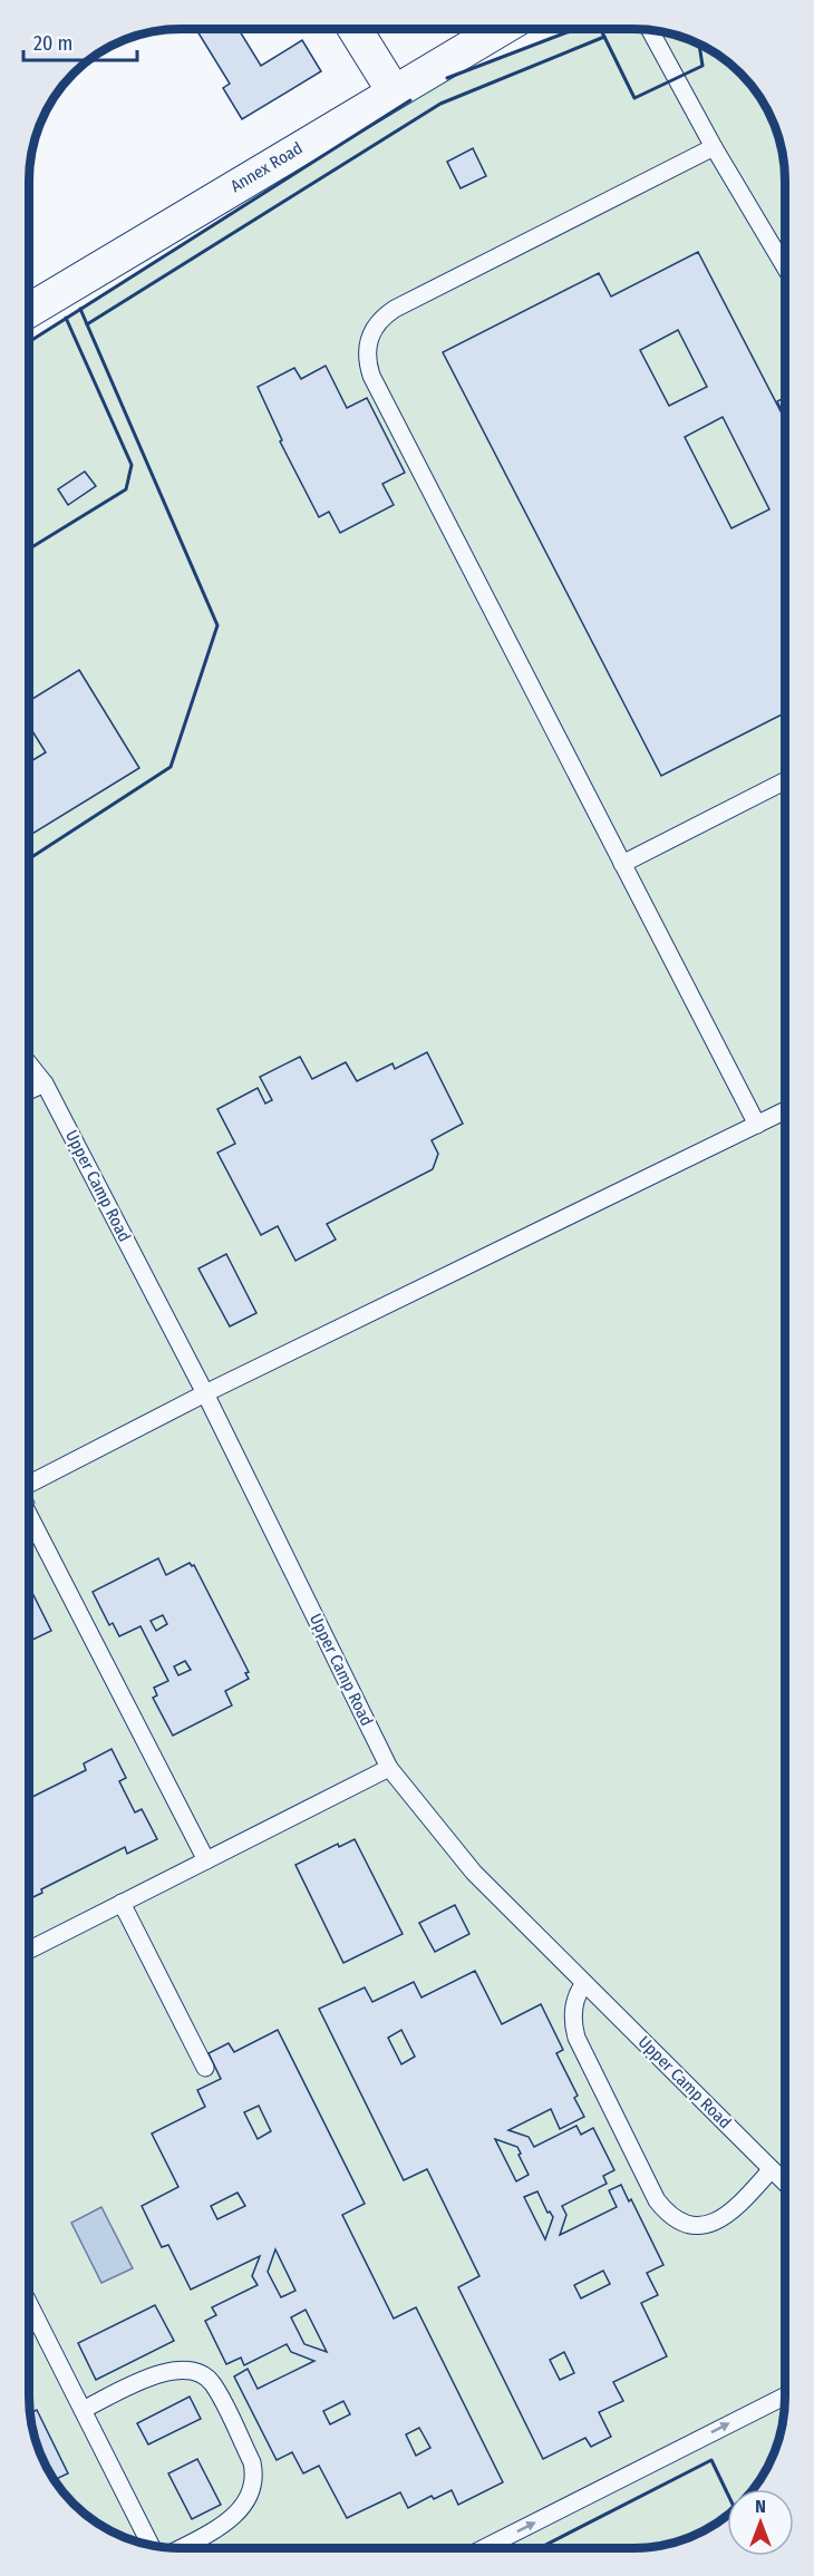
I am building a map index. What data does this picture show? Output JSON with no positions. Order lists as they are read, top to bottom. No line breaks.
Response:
{"streets":{"street":["Annex Road"],"lane":["Upper Camp Road"]},"scale_bar":"20 m","north":"top"}
